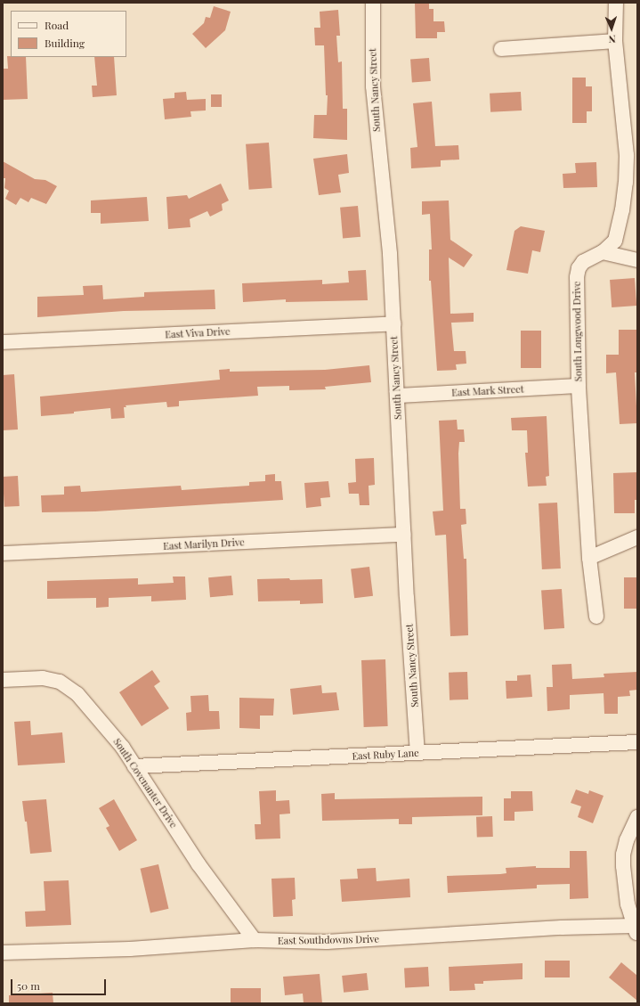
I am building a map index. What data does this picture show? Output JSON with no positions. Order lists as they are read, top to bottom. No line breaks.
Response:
{"streets":{"street":["South Nancy Street","South Longwood Drive","East Viva Drive","East Mark Street","East Marilyn Drive","East Ruby Lane","South Covenanter Drive","East Southdowns Drive"]},"crossings":[["South Nancy Street","East Viva Drive"],["South Nancy Street","East Mark Street"],["South Nancy Street","East Marilyn Drive"],["South Nancy Street","East Ruby Lane"],["South Longwood Drive","East Mark Street"],["East Ruby Lane","South Covenanter Drive"],["South Covenanter Drive","East Southdowns Drive"]],"legend":["Road","Building"],"scale_bar":"50 m","north":"bottom"}
